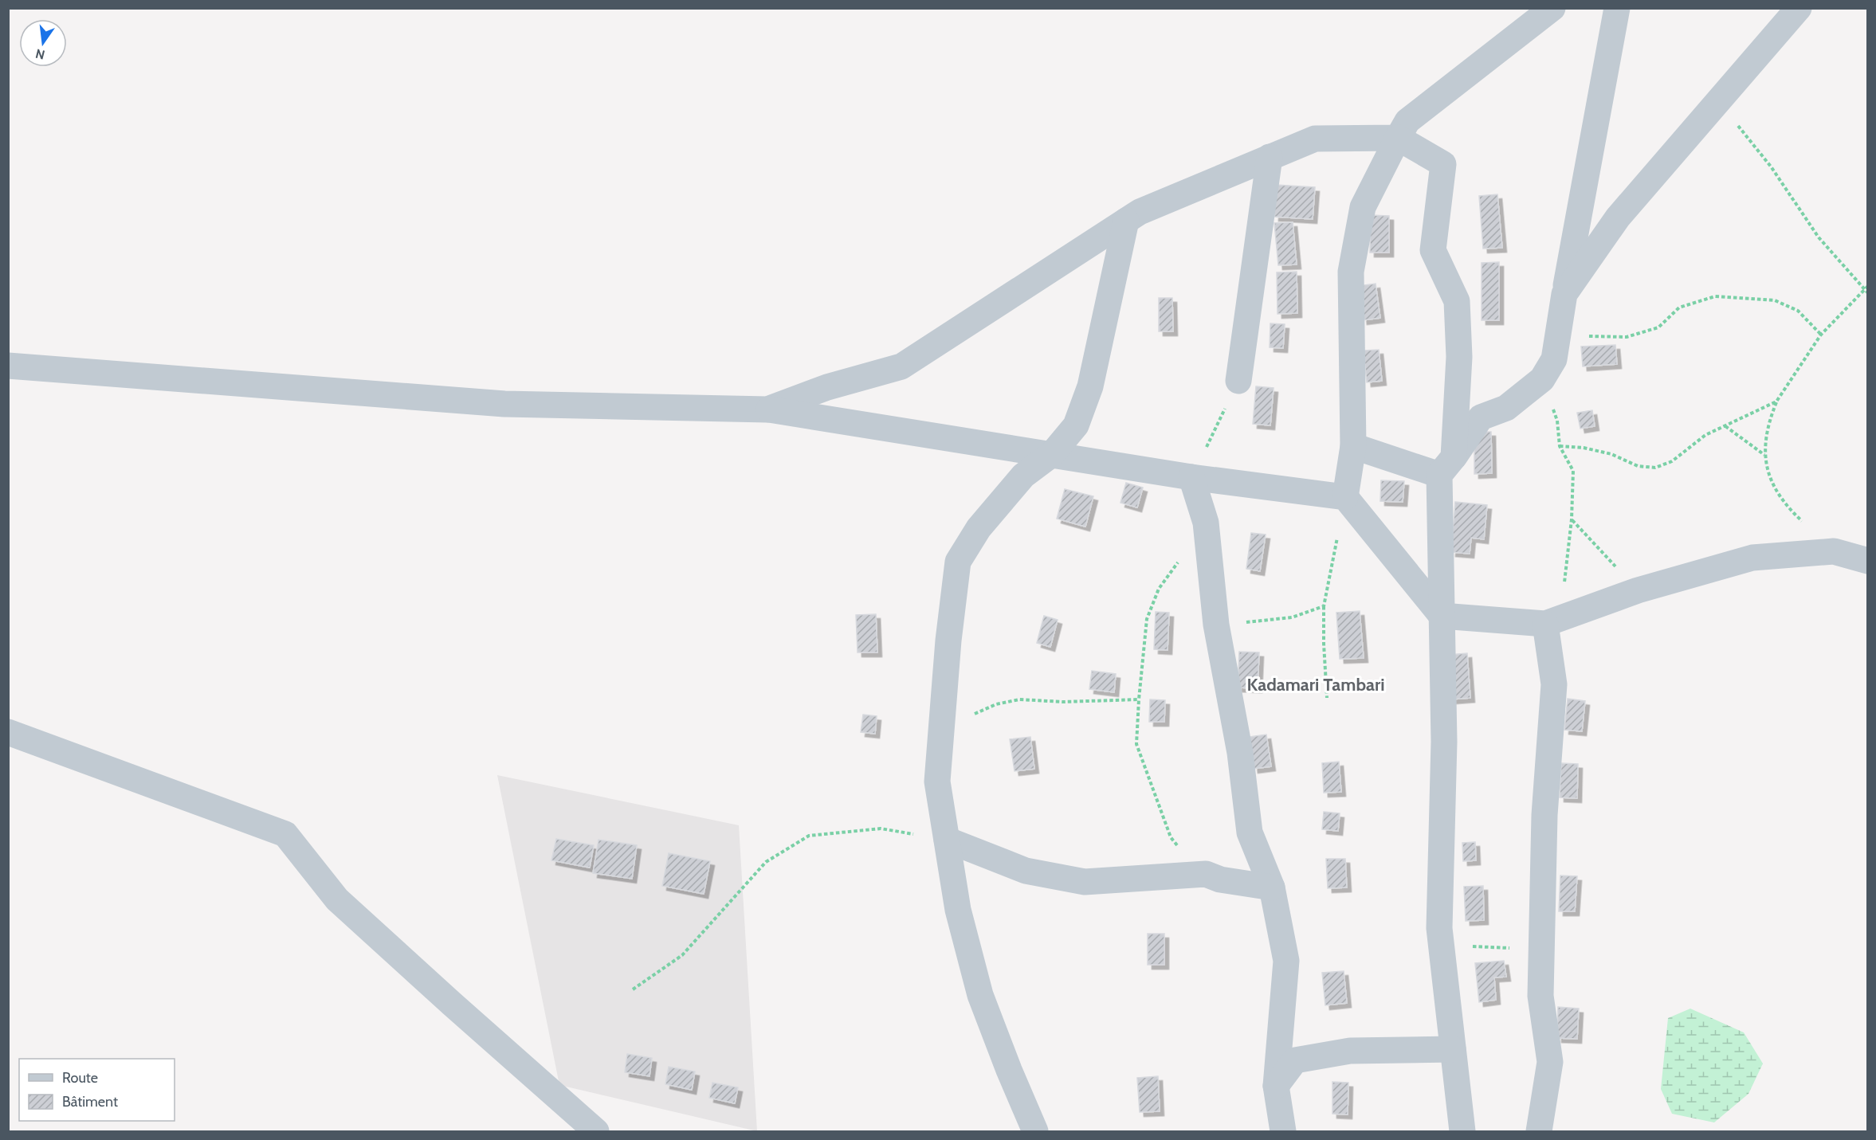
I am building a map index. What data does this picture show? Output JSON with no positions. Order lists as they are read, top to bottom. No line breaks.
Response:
{"districts":["Kadamari Tambari"],"legend":["Route","Bâtiment"],"north":"bottom"}
